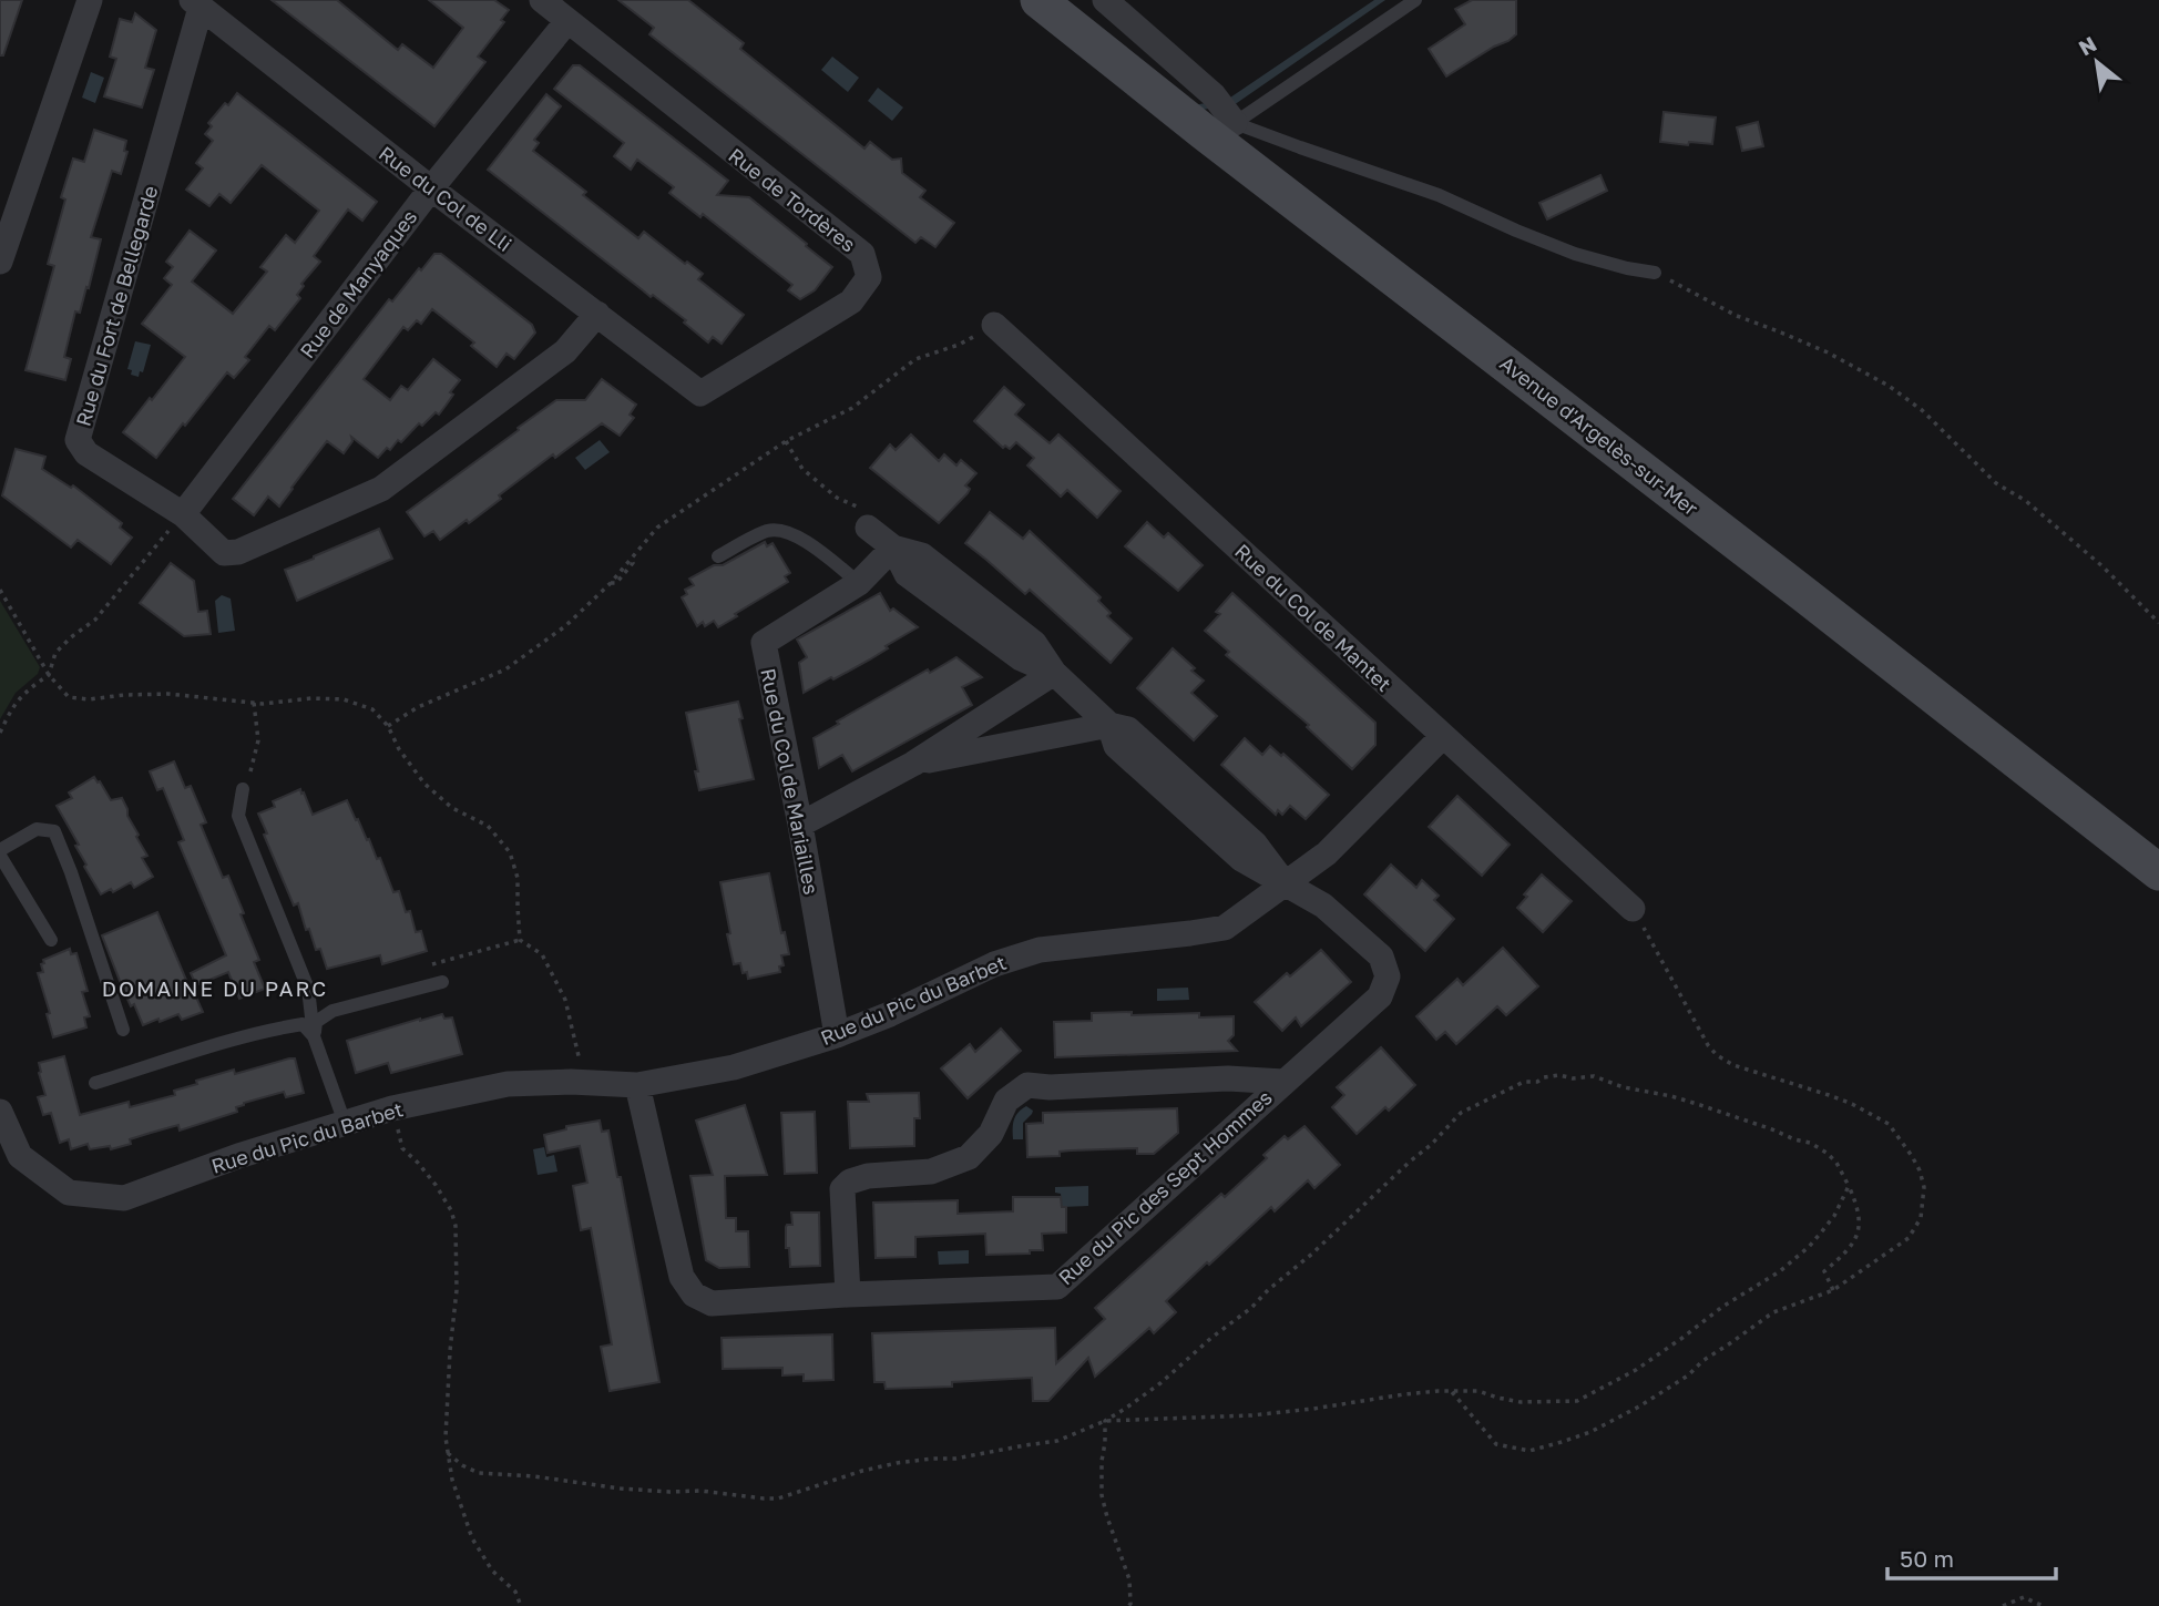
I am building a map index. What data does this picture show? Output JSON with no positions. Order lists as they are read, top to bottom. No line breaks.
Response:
{"streets":{"main road":["Avenue d'Argelès-sur-Mer"],"street":["Rue du Col de Lli","Rue de Tordères","Rue de Manyaques","Rue du Fort de Bellegarde","Rue du Col de Mantet","Rue du Col de Mariailles","Rue du Pic du Barbet","Rue du Pic des Sept Hommes"]},"crossings":[["Rue du Col de Lli","Rue de Tordères"],["Rue du Col de Lli","Rue de Manyaques"],["Rue du Col de Lli","Rue du Fort de Bellegarde"],["Rue de Tordères","Rue de Manyaques"],["Rue de Manyaques","Rue du Fort de Bellegarde"],["Rue du Col de Mantet","Rue du Pic du Barbet"],["Rue du Col de Mariailles","Rue du Pic du Barbet"],["Rue du Pic du Barbet","Rue du Pic des Sept Hommes"]],"districts":["DOMAINE DU PARC"],"scale_bar":"50 m","north":"top left"}
